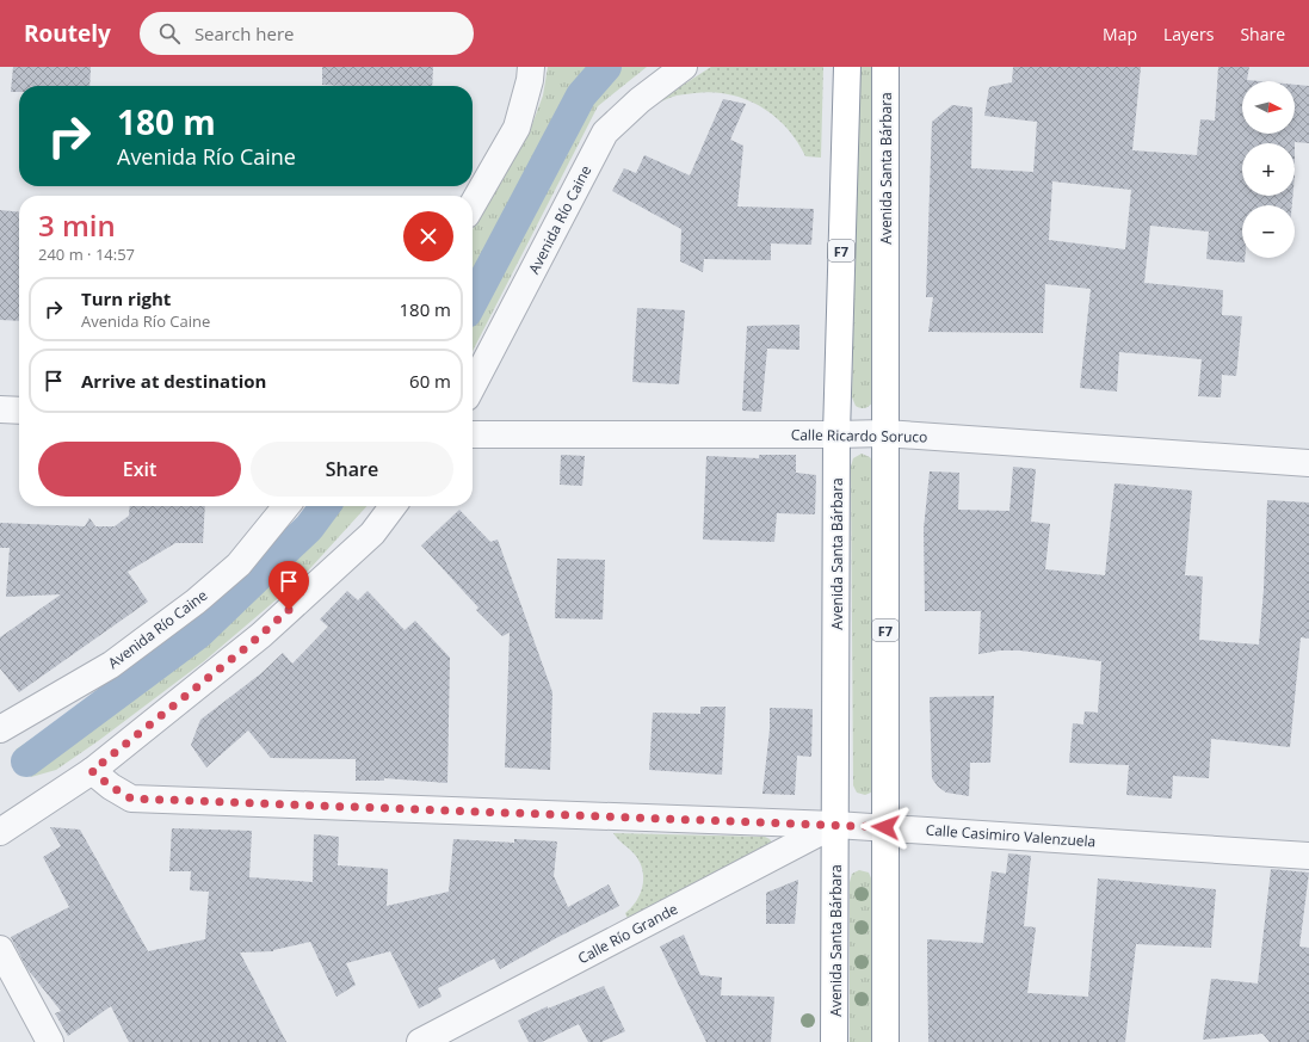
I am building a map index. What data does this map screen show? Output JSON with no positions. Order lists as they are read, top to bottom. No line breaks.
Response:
{"streets":{"highway":["Avenida Santa Bárbara","F7"],"street":["Avenida Río Caine","Calle Ricardo Soruco","Calle Casimiro Valenzuela","Calle Río Grande"]},"crossings":[["Avenida Santa Bárbara","Calle Ricardo Soruco"],["Avenida Santa Bárbara","Calle Casimiro Valenzuela"],["Avenida Santa Bárbara","Calle Río Grande"],["Calle Casimiro Valenzuela","Calle Río Grande"]],"north":"right","page":{"header":"Routely","search":"Search here","nav":["Map","Layers","Share"],"map_buttons":["+","−"],"turn":["180 m","Avenida Río Caine"],"heading":["3 min","240 m · 14:57"],"list":[{"name":"Turn right","note":"Avenida Río Caine","value":"180 m"},{"name":"Arrive at destination","value":"60 m"}],"buttons":["Exit","Share"]}}
